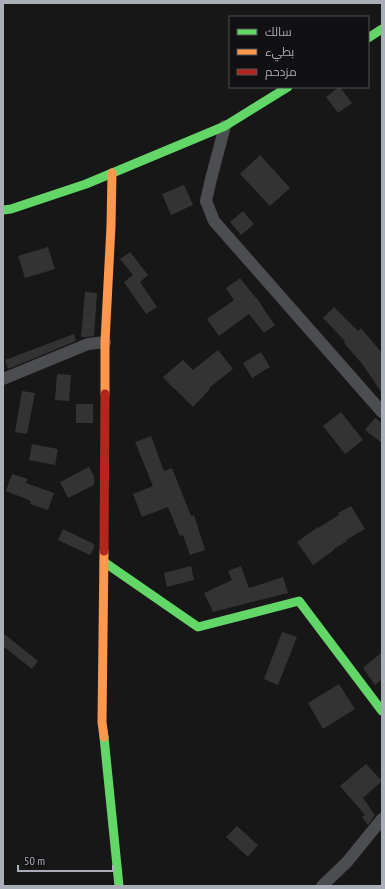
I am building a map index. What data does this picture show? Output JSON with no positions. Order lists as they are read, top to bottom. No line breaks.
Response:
{"legend":["سالك","بطيء","مزدحم"],"scale_bar":"50 m"}
